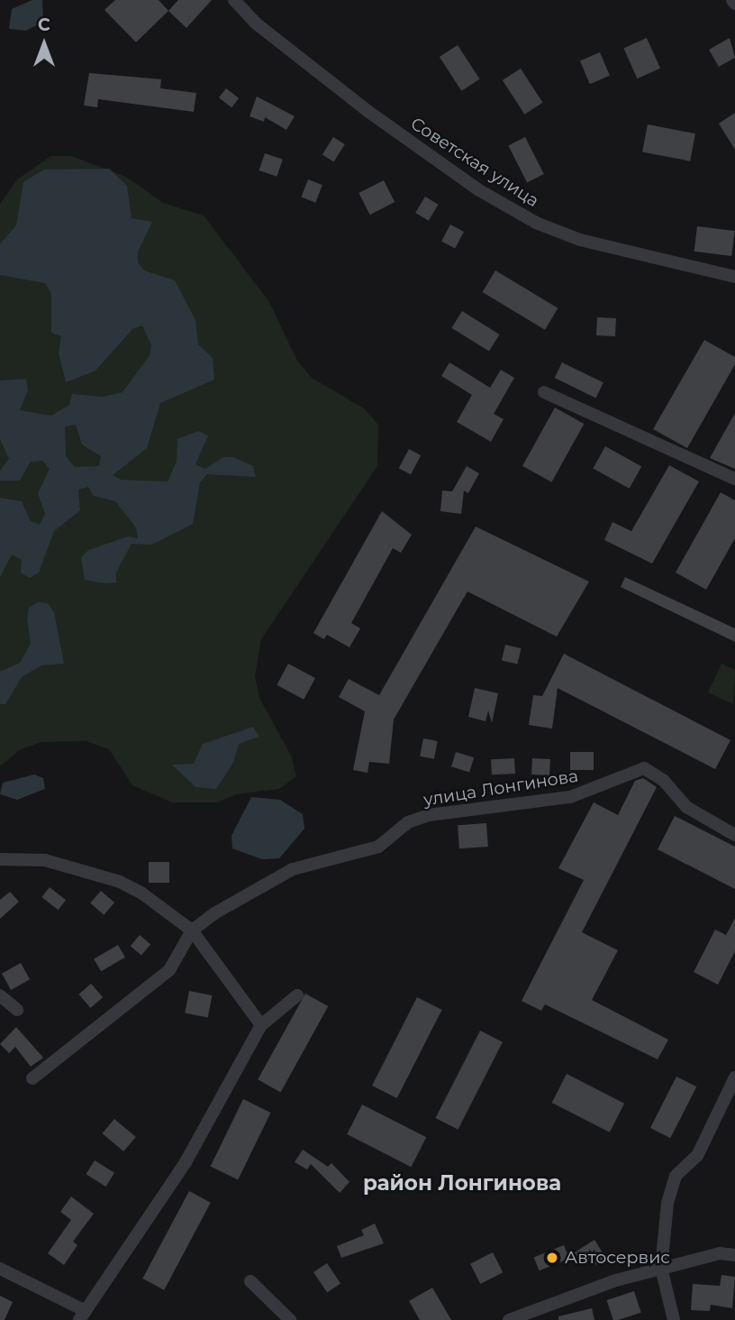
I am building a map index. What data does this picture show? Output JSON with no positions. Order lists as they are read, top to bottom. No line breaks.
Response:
{"streets":{"street":["Советская улица","улица Лонгинова"]},"districts":["район Лонгинова"],"places":["Автосервис"],"north":"top"}
